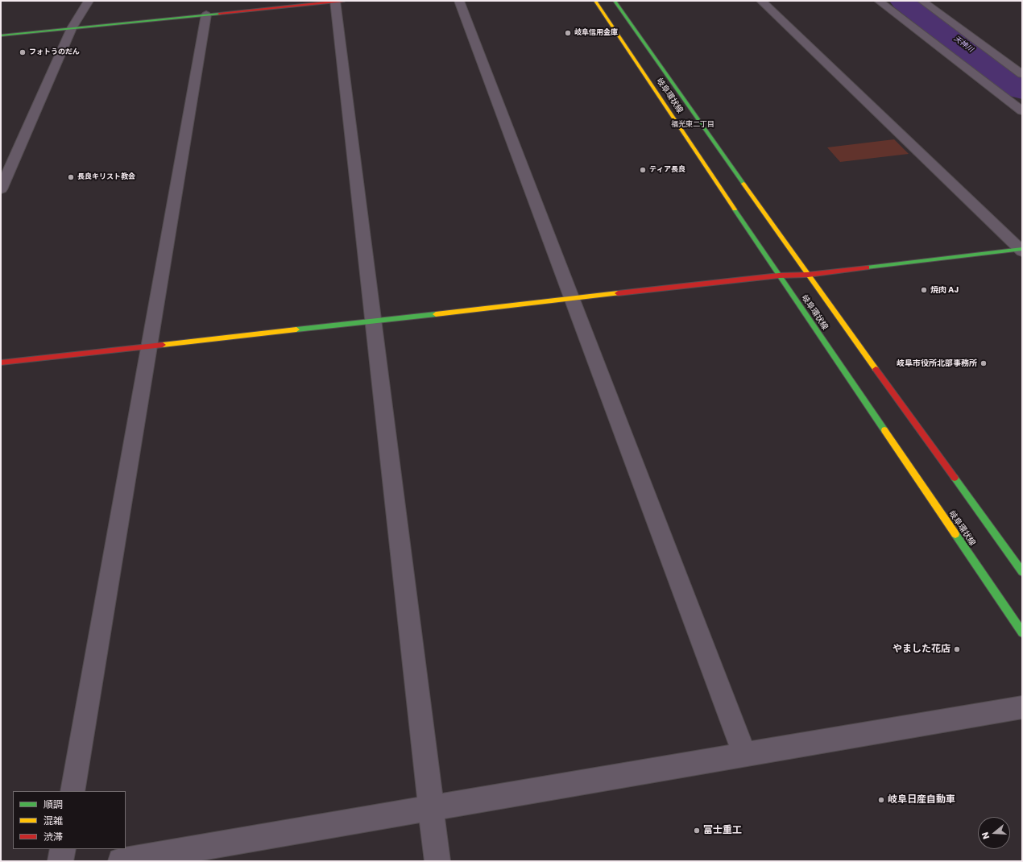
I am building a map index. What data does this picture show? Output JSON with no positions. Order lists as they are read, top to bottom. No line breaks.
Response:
{"streets":{"main road":["岐阜環状線"]},"districts":["福光東二丁目"],"water":["天神川"],"places":["岐阜信用金庫","フォトうのだん","ティア長良","長良キリスト教会","焼肉 AJ","岐阜市役所北部事務所","やました花店","岐阜日産自動車","富士重工"],"legend":["順調","混雑","渋滞"],"north":"left"}
